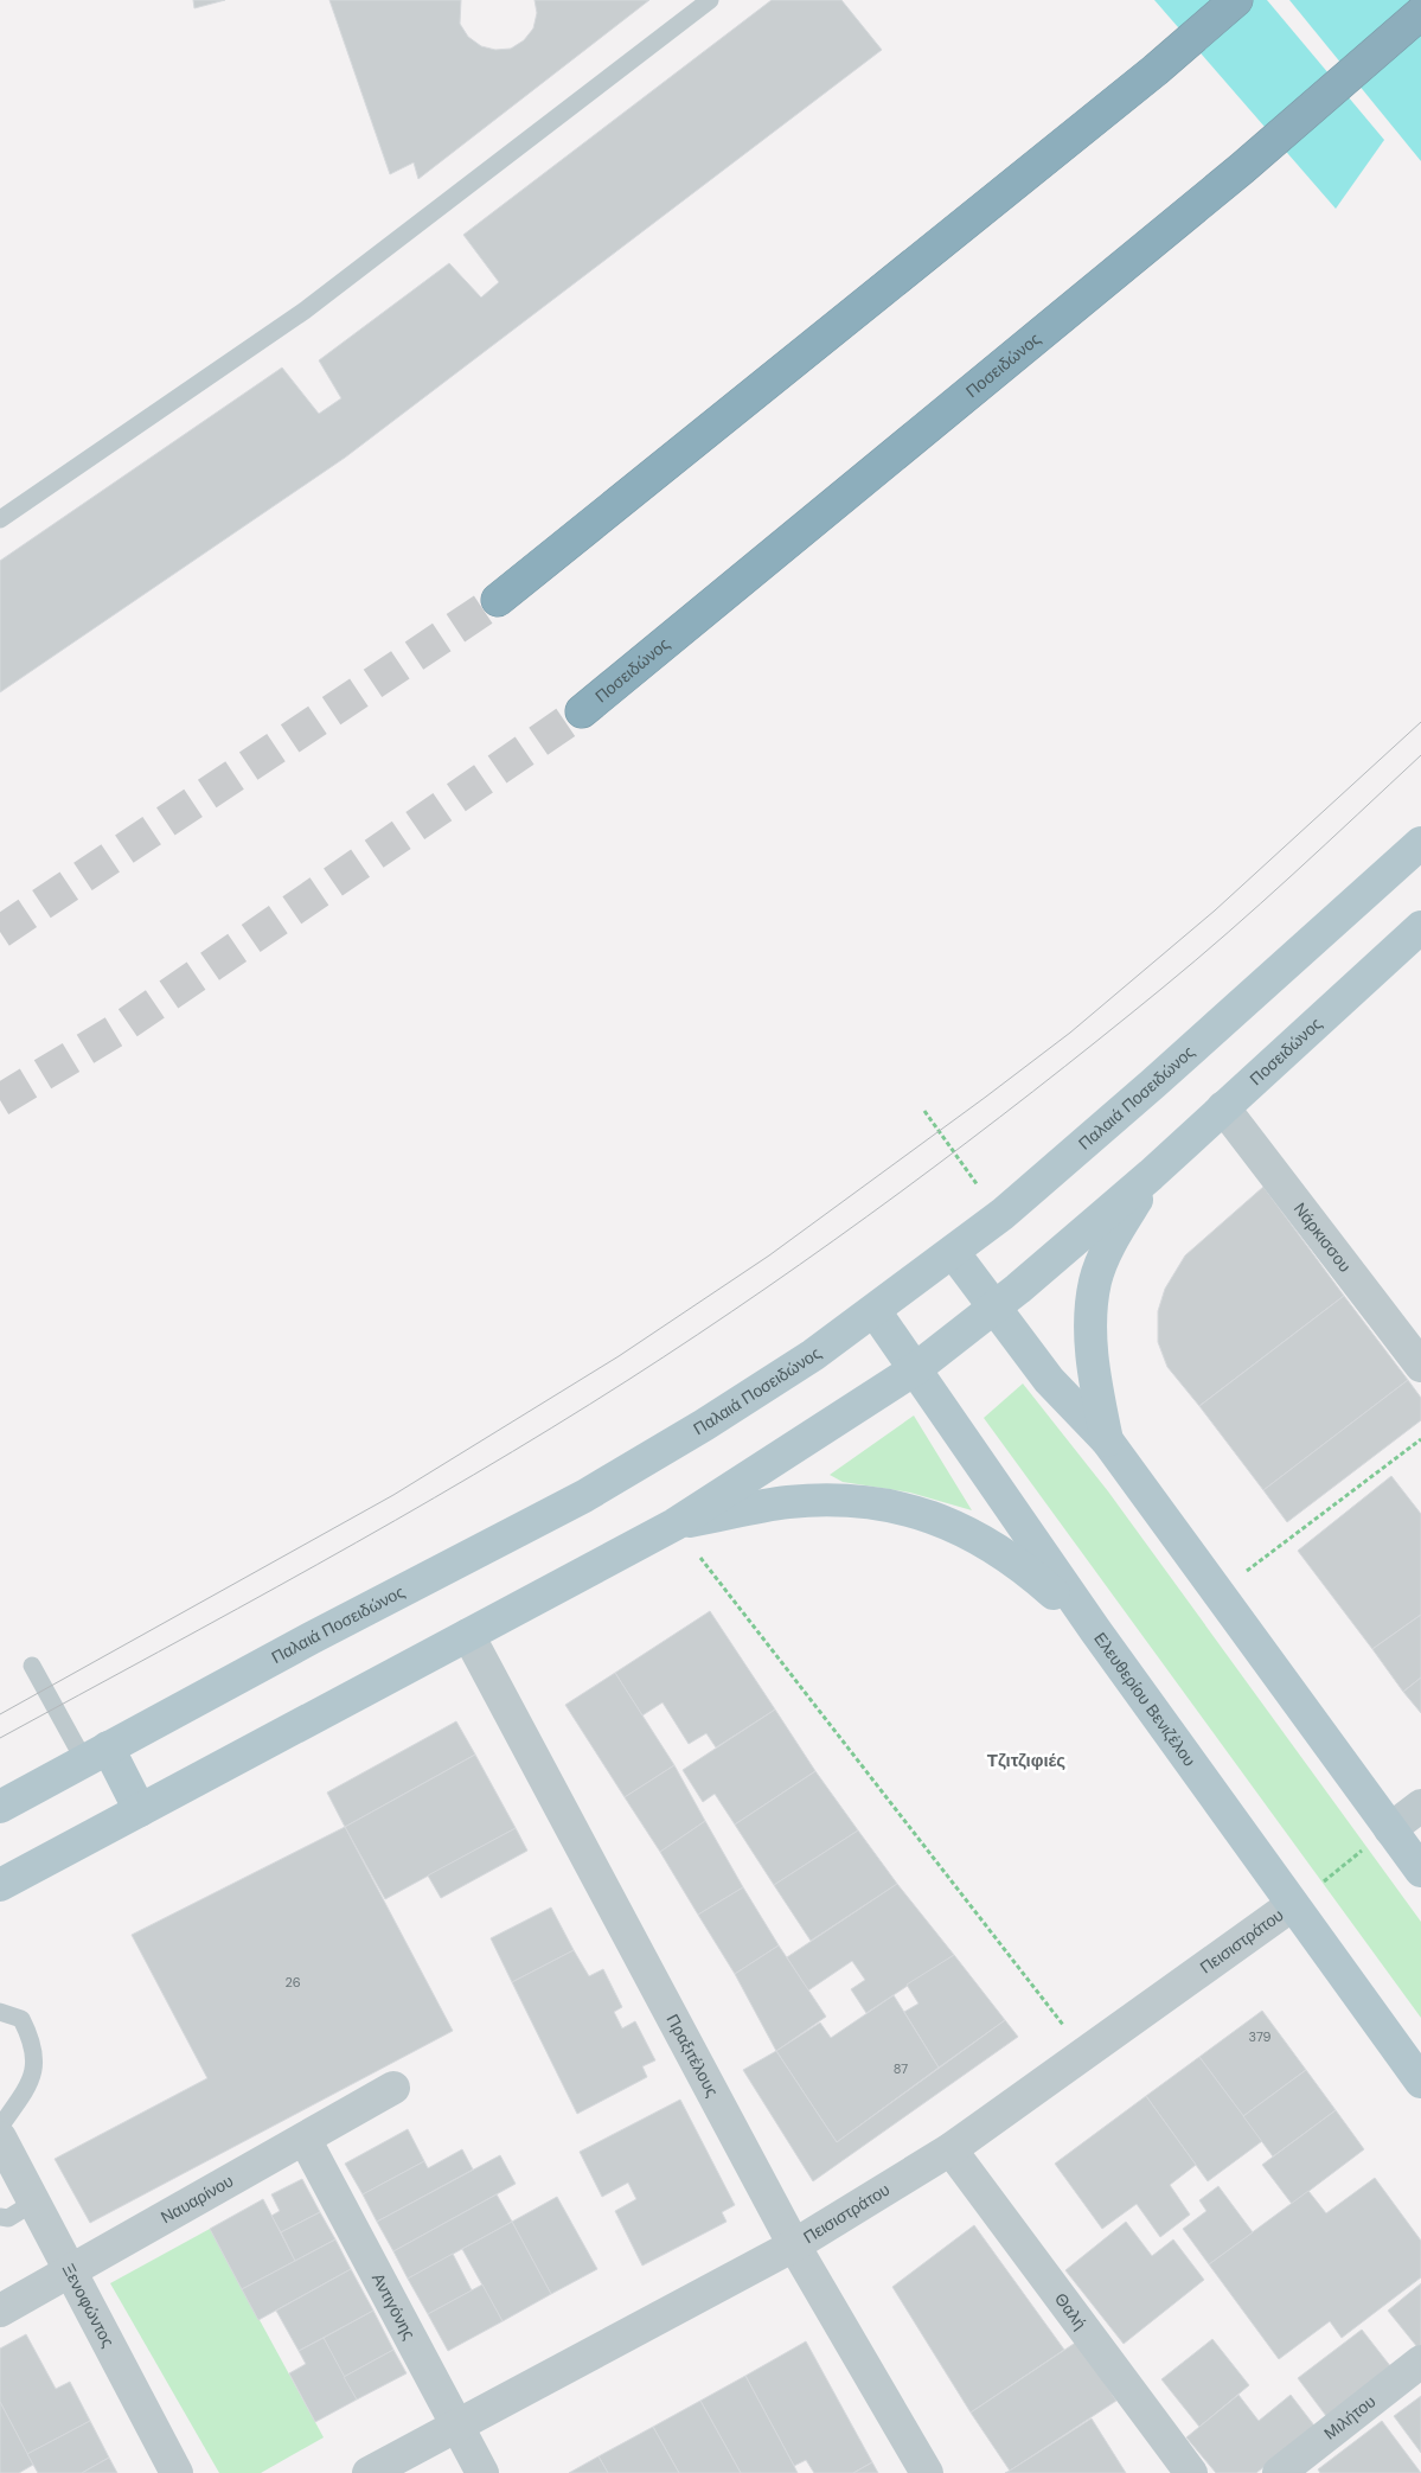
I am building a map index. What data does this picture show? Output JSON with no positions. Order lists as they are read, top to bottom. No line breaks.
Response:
{"streets":{"highway":["Ποσειδώνος"],"main road":["Παλαιά Ποσειδώνος","Ελευθερίου Βενιζέλου"],"street":["Νάρκισσου","Πεισιστράτου","Πραξιτέλους","Ναυαρίνου","Ξενοφώντος","Αντιγόνης","Θαλή","Μιλήτου"]},"crossings":[["Ποσειδώνος","Νάρκισσου"],["Παλαιά Ποσειδώνος","Ελευθερίου Βενιζέλου"],["Ελευθερίου Βενιζέλου","Πεισιστράτου"],["Πεισιστράτου","Πραξιτέλους"],["Πεισιστράτου","Αντιγόνης"],["Πεισιστράτου","Θαλή"],["Ναυαρίνου","Ξενοφώντος"],["Ναυαρίνου","Αντιγόνης"]],"districts":["Τζιτζιφιές"],"house_numbers":["26","379","87"]}
